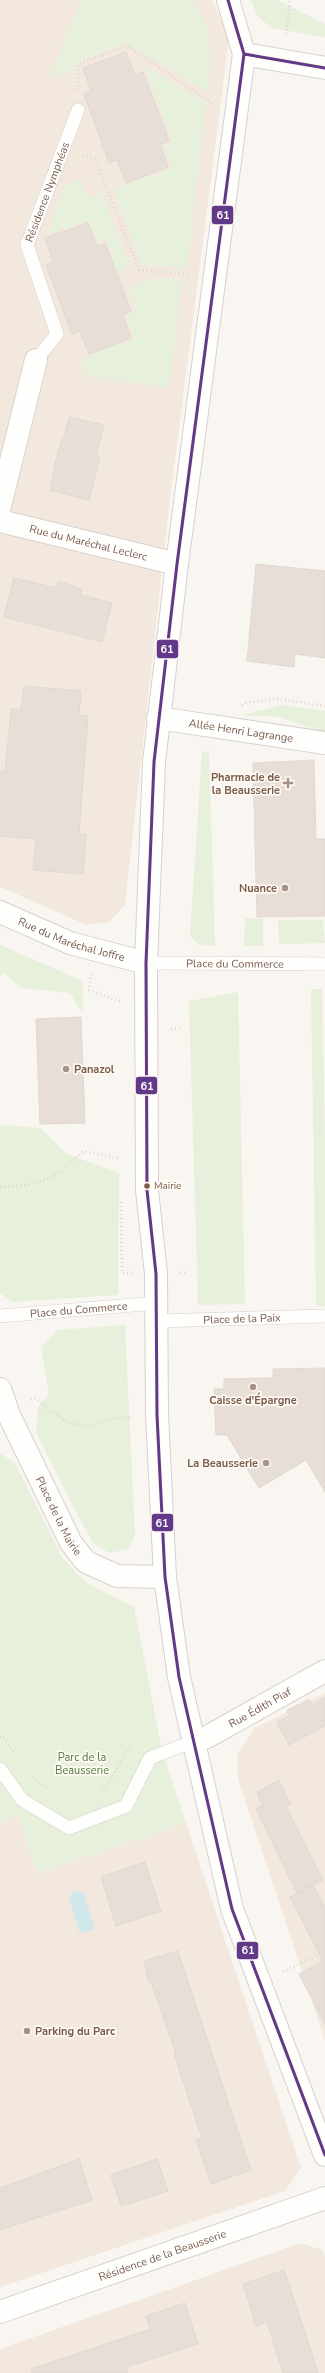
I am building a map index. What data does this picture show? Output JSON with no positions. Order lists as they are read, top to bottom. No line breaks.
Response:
{"streets":{"street":["Rue du Maréchal Leclerc","Allée Henri Lagrange","Rue du Maréchal Joffre","Place de la Mairie","Rue Édith Piaf","Résidence de la Beausserie"],"lane":["Résidence Nymphéas","Place du Commerce","Place de la Paix"]},"crossings":[["Rue du Maréchal Joffre","Place du Commerce"],["Place du Commerce","Place de la Paix"]],"parks":["Parc de la Beausserie"],"places":{"health":["Pharmacie de la Beausserie"],"other":["Nuance","Panazol","Mairie","Caisse d'Épargne","La Beausserie","Parking du Parc"]},"lines":["transit line 61"]}
